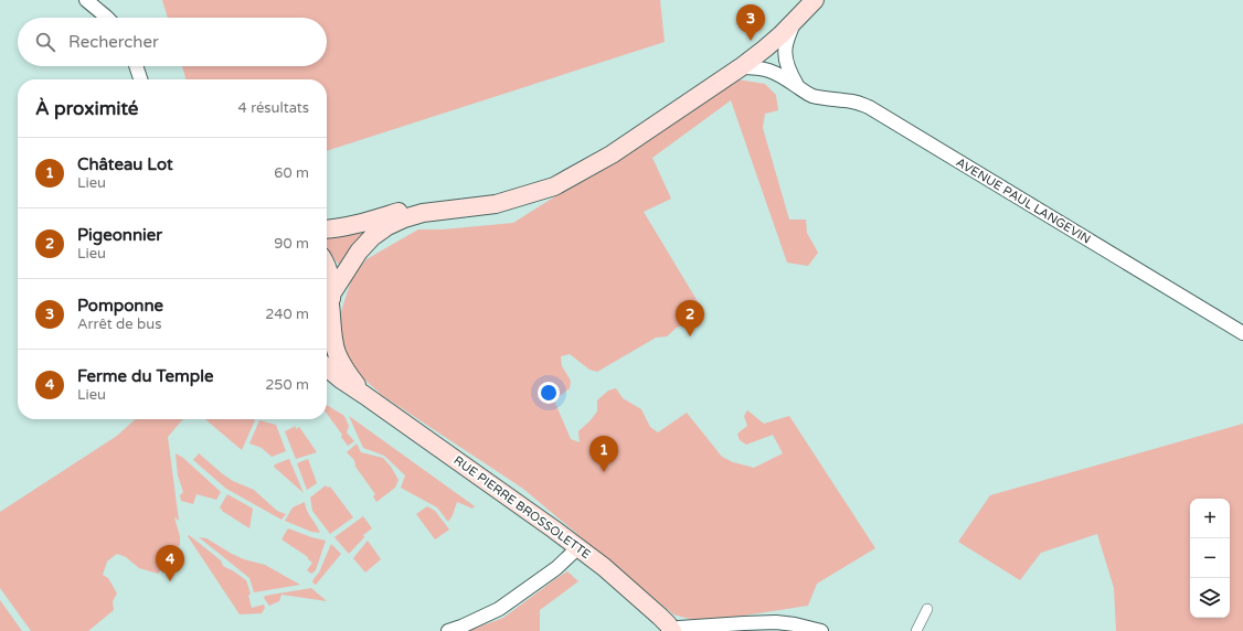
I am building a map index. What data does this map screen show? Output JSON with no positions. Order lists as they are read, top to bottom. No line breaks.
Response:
{"streets":{"main road":["RUE PIERRE BROSSOLETTE"],"street":["AVENUE PAUL LANGEVIN"]},"page":{"pins":["3","2","1","4"],"search":"Rechercher","heading":["À proximité","4 résultats"],"list":[{"mark":"1","name":"Château Lot","note":"Lieu","value":"60 m"},{"mark":"2","name":"Pigeonnier","note":"Lieu","value":"90 m"},{"mark":"3","name":"Pomponne","note":"Arrêt de bus","value":"240 m"},{"mark":"4","name":"Ferme du Temple","note":"Lieu","value":"250 m"}],"map_buttons":["+","−"]}}
